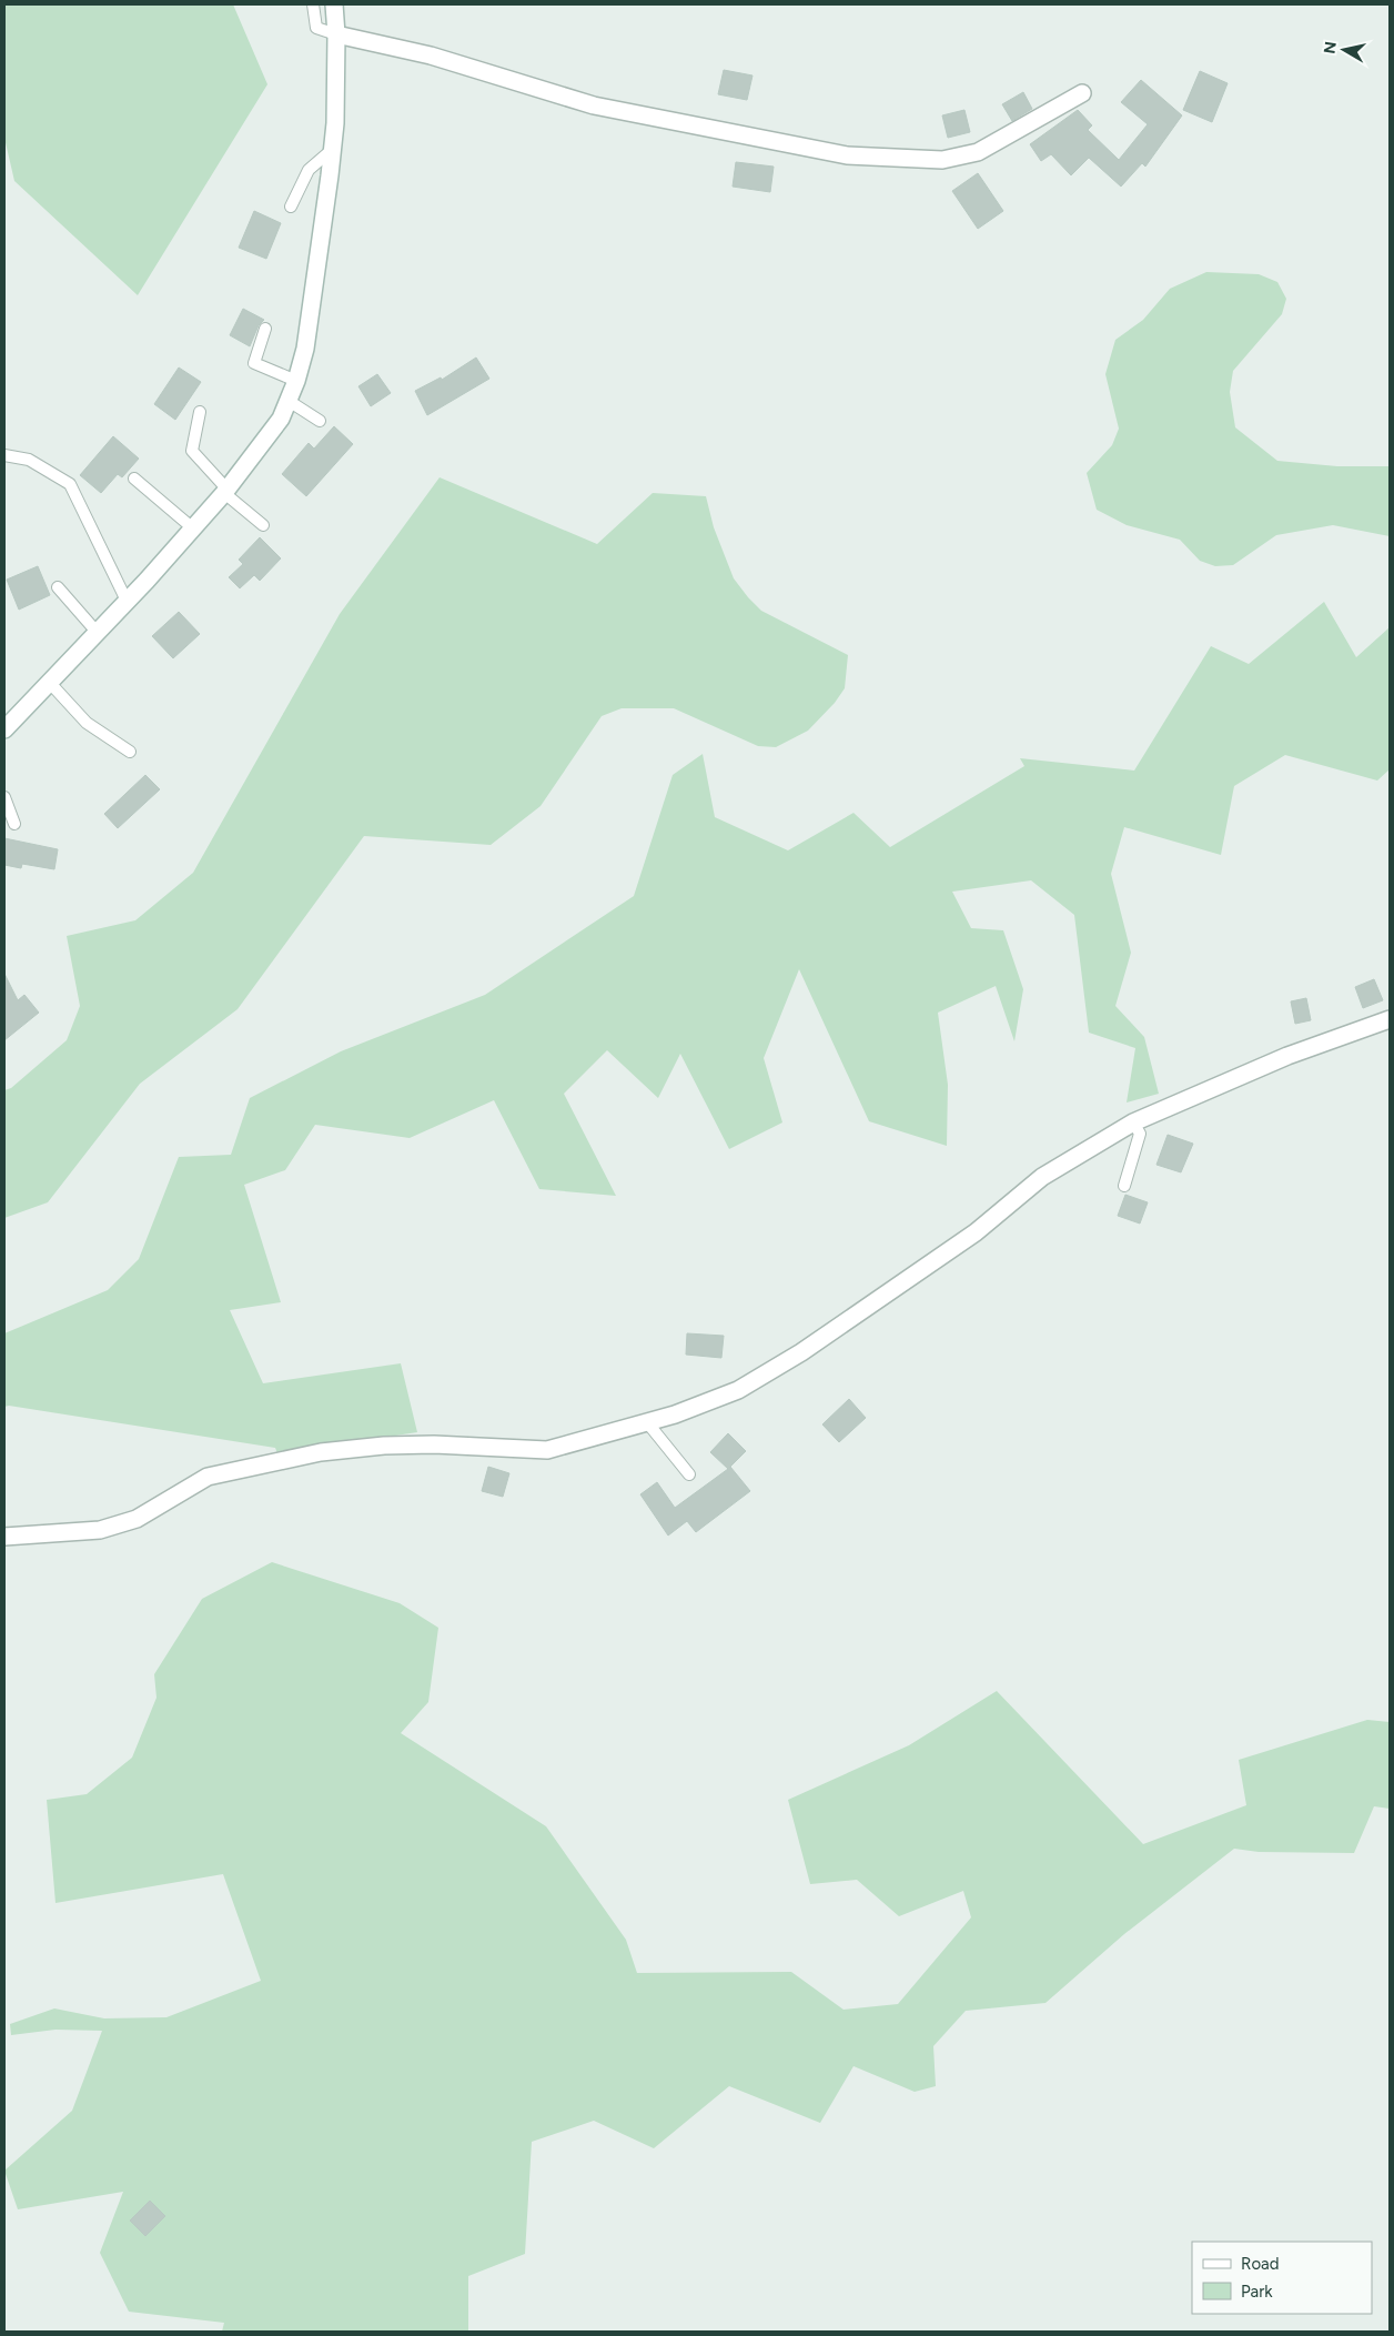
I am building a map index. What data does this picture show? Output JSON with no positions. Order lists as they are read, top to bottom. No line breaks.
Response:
{"legend":["Road","Park"],"north":"left"}
